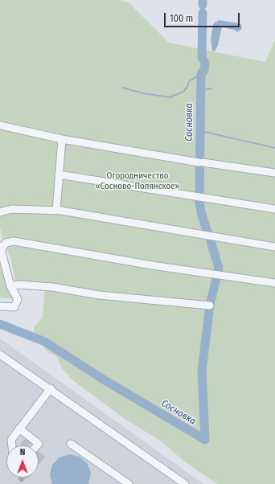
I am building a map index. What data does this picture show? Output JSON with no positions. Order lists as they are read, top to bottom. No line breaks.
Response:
{"water":["Сосновка"],"parks":["Огородничество «Сосново-Полянское»"],"scale_bar":"100 m","north":"top"}
